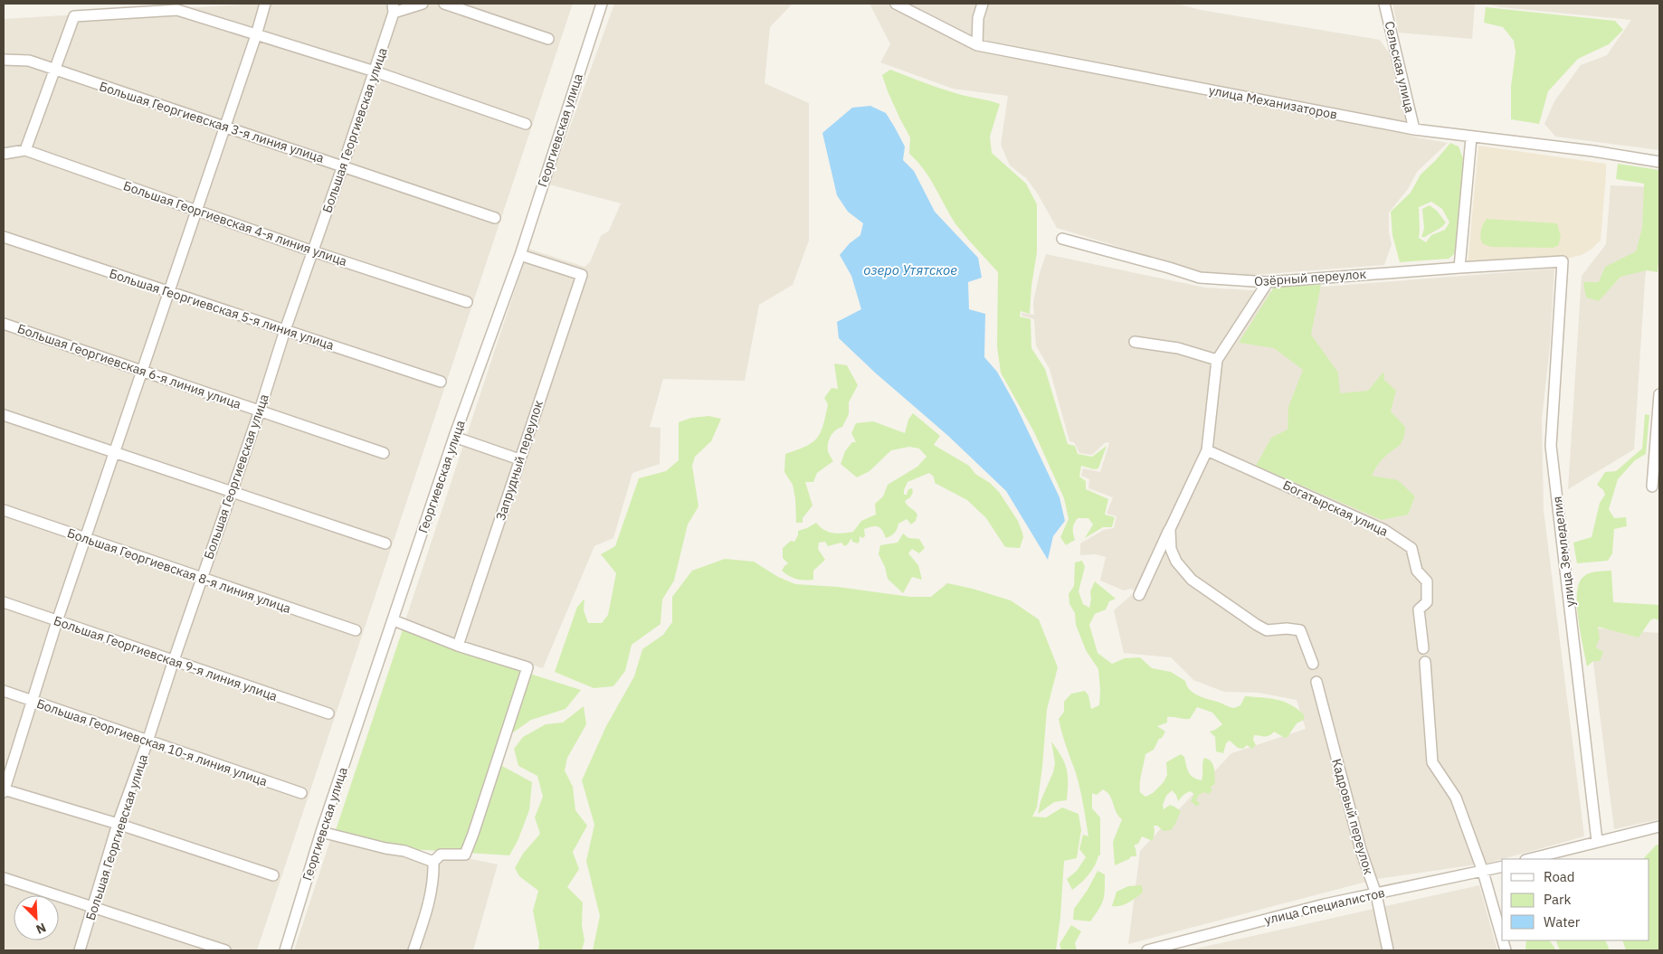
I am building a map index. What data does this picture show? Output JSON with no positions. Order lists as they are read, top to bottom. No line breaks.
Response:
{"streets":{"street":["Сельская улица","улица Механизаторов","Большая Георгиевская 3-я линия улица","Большая Георгиевская улица","Георгиевская улица","Большая Георгиевская 4-я линия улица","Озёрный переулок","Большая Георгиевская 5-я линия улица","Большая Георгиевская 6-я линия улица","Запрудный переулок","Богатырская улица","улица Земледелия","Большая Георгиевская 8-я линия улица","Большая Георгиевская 9-я линия улица","Большая Георгиевская 10-я линия улица","Кадровый переулок","улица Специалистов"]},"crossings":[["Сельская улица","улица Механизаторов"],["Большая Георгиевская 3-я линия улица","Большая Георгиевская улица"],["Большая Георгиевская улица","Большая Георгиевская 4-я линия улица"],["Большая Георгиевская улица","Большая Георгиевская 5-я линия улица"],["Большая Георгиевская улица","Большая Георгиевская 6-я линия улица"],["Большая Георгиевская улица","Большая Георгиевская 8-я линия улица"],["Большая Георгиевская улица","Большая Георгиевская 9-я линия улица"],["Большая Георгиевская улица","Большая Георгиевская 10-я линия улица"],["Георгиевская улица","Запрудный переулок"],["Озёрный переулок","улица Земледелия"],["Кадровый переулок","улица Специалистов"]],"water":["озеро Утятское"],"legend":["Road","Park","Water"],"north":"bottom right"}
